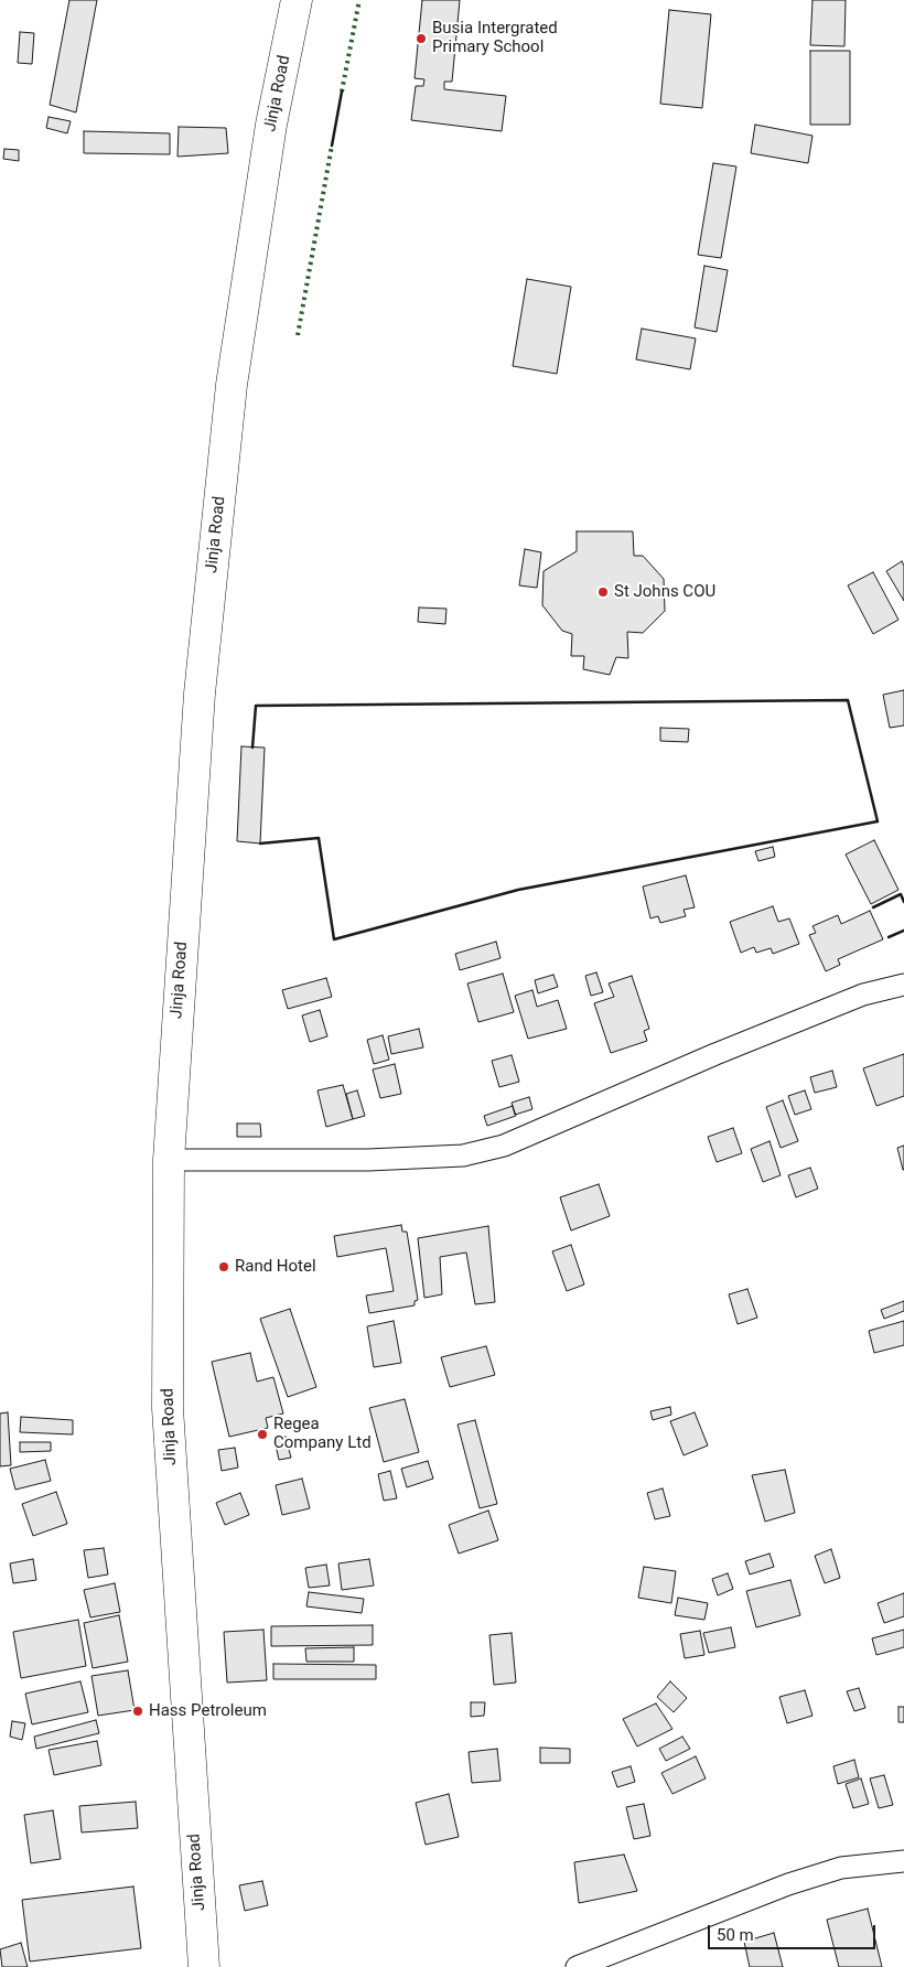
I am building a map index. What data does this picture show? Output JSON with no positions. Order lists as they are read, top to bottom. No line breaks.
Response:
{"streets":{"main road":["Jinja Road"]},"places":["Busia Intergrated Primary School","St Johns COU","Rand Hotel","Regea Company Ltd","Hass Petroleum"],"scale_bar":"50 m"}
